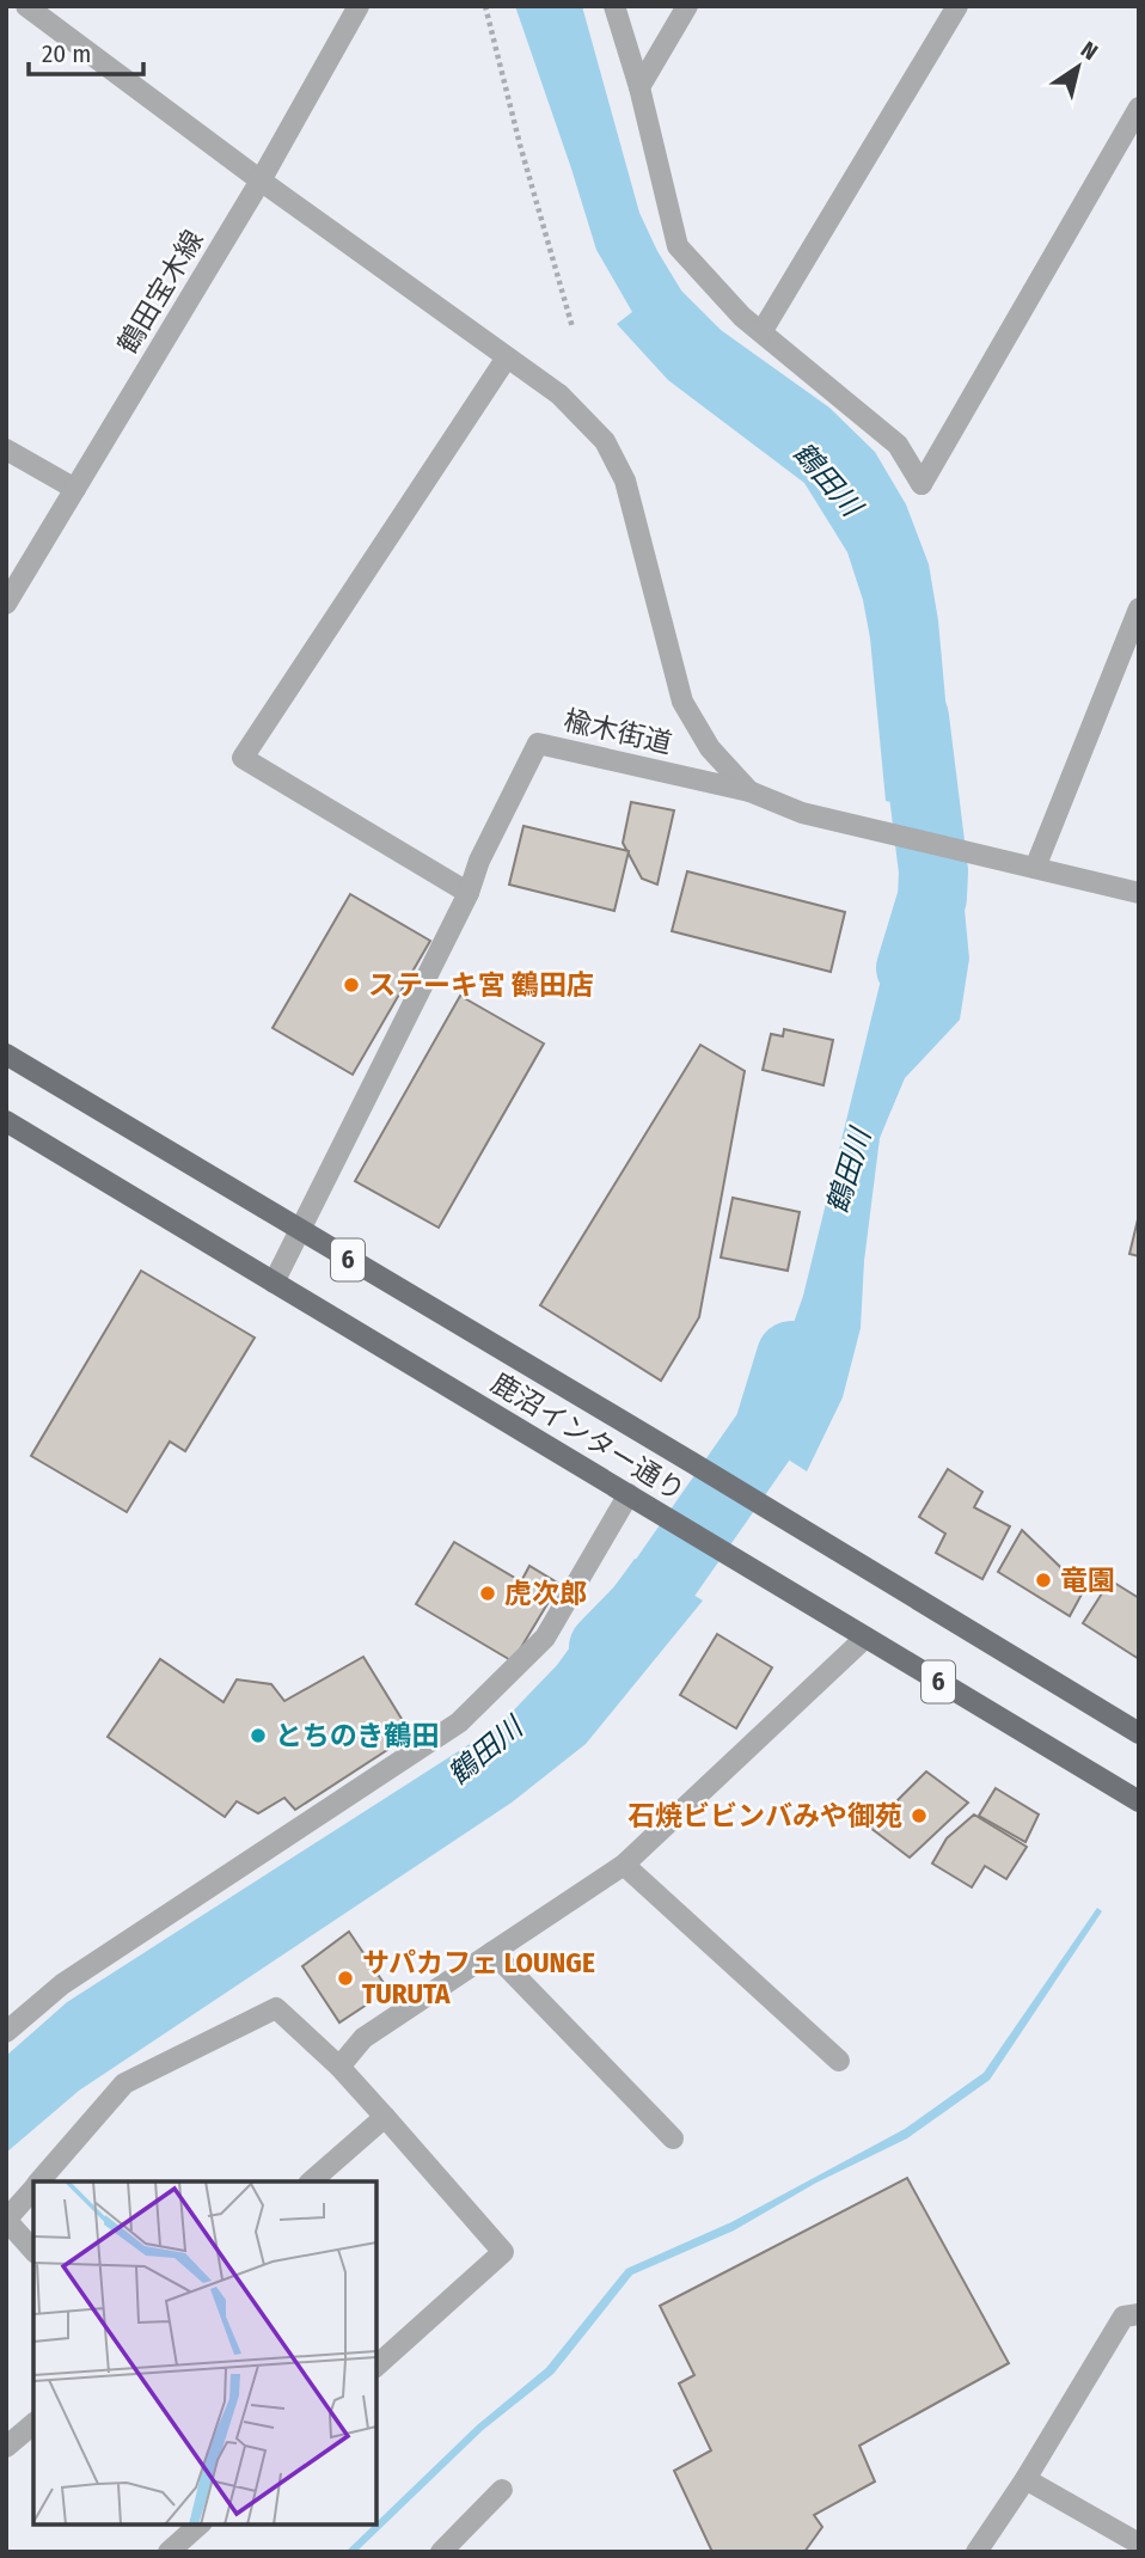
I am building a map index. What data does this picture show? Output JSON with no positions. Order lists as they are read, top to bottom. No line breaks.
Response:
{"streets":{"main road":["6","鹿沼インター通り"],"street":["鶴田宝木線","楡木街道"]},"water":["鶴田川"],"places":["ステーキ宮 鶴田店","竜園","虎次郎","とちのき鶴田","石焼ビビンバみや御苑","サパカフェ LOUNGE TURUTA"],"scale_bar":"20 m","north":"top right"}
